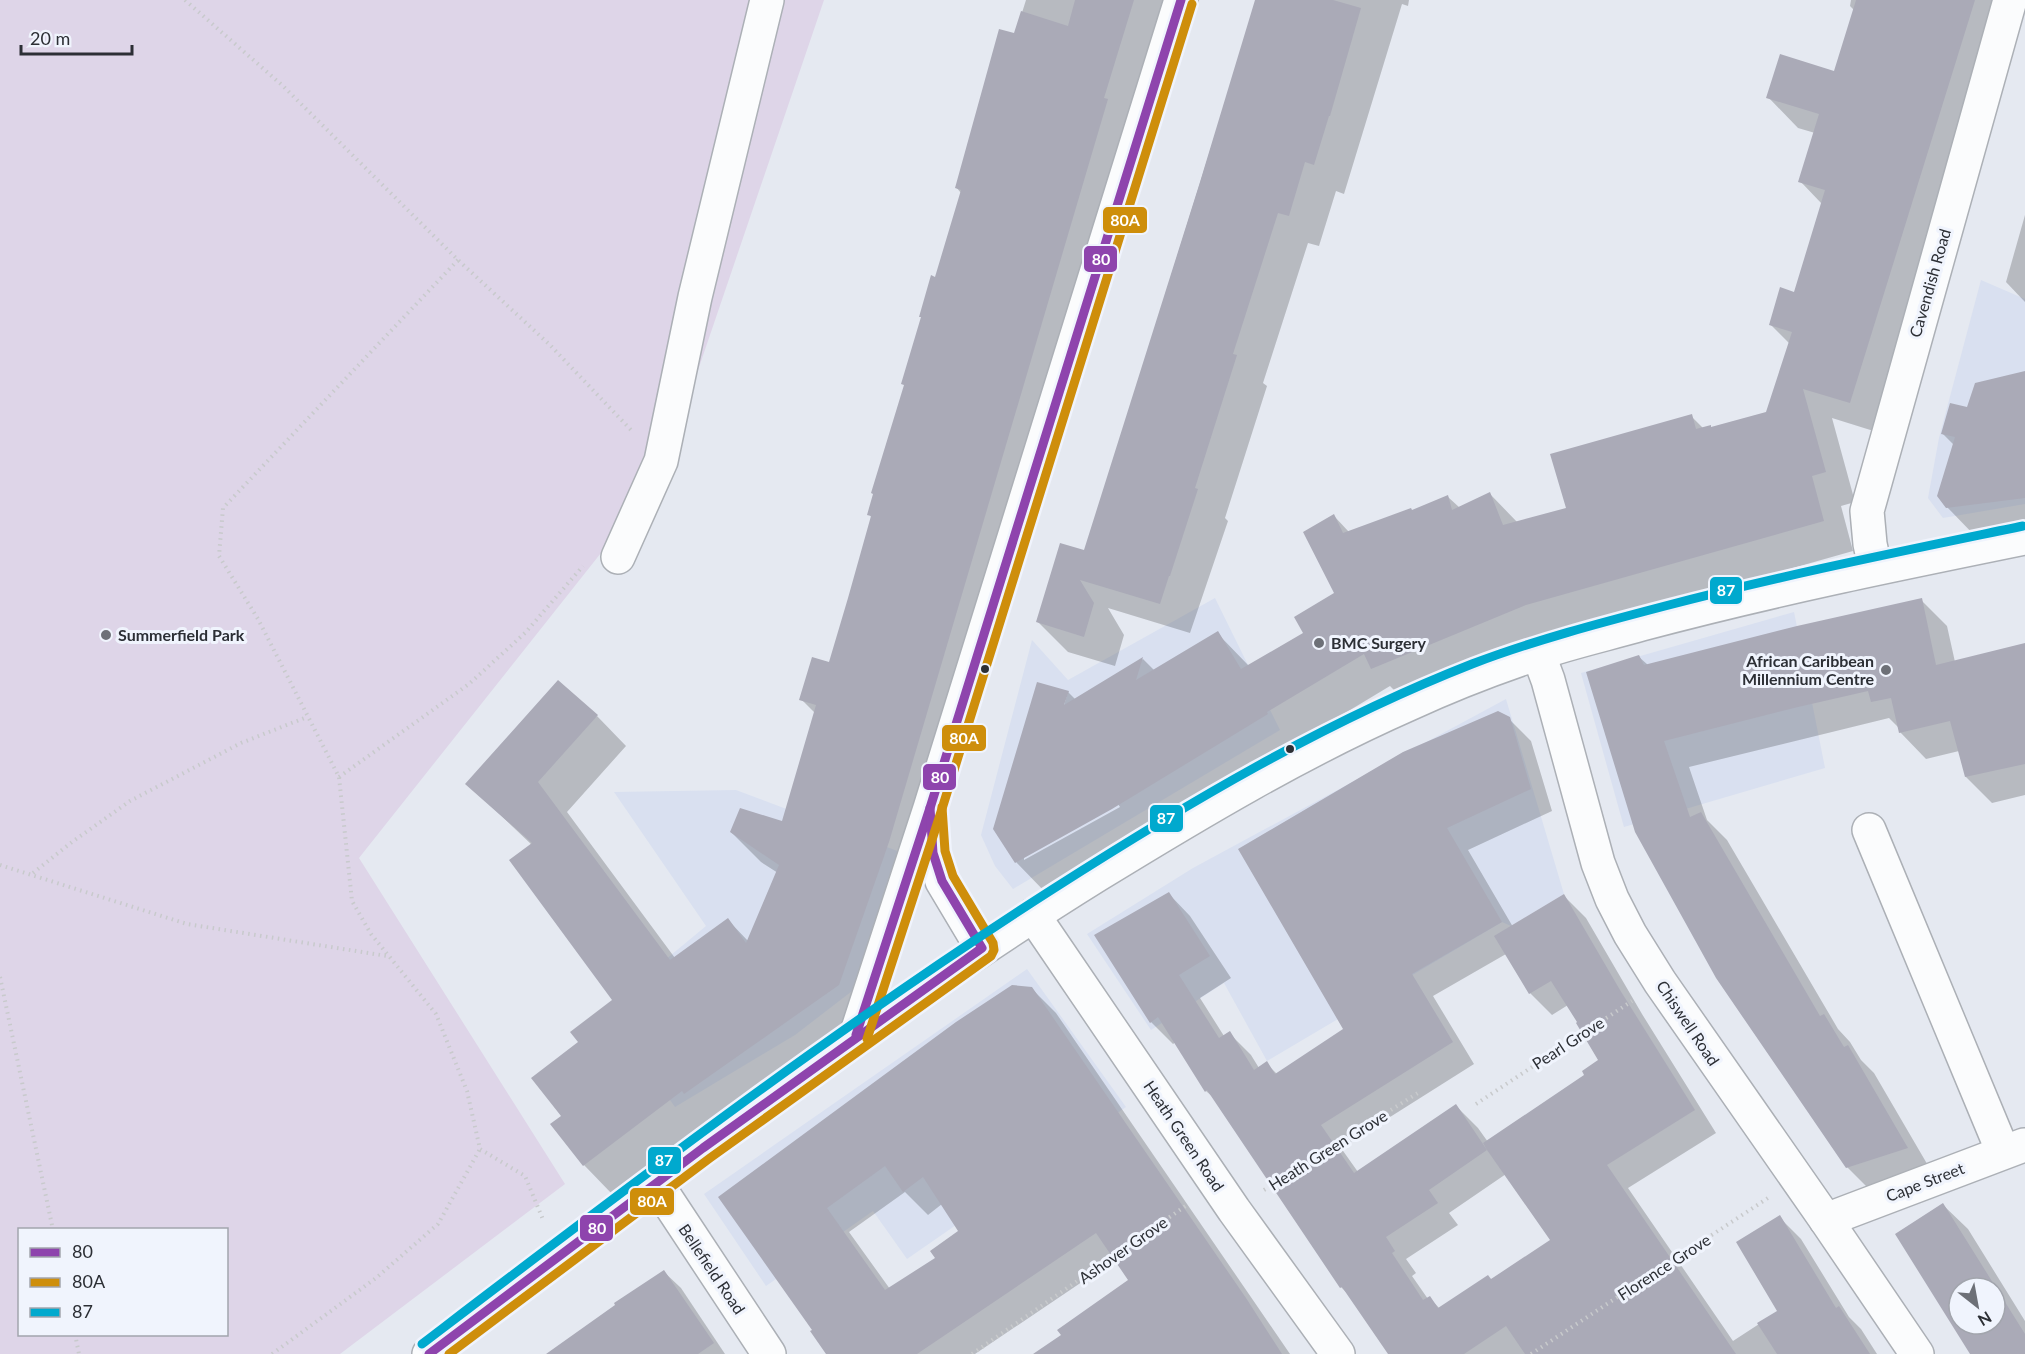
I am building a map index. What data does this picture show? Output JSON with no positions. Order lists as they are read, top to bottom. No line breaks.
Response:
{"streets":{"main road":["Cavendish Road","Chiswell Road","Heath Green Road","Cape Street","Bellefield Road"],"path":["Pearl Grove","Heath Green Grove","Ashover Grove","Florence Grove"]},"crossings":[["Chiswell Road","Pearl Grove"],["Chiswell Road","Cape Street"],["Chiswell Road","Florence Grove"],["Heath Green Road","Heath Green Grove"],["Heath Green Road","Ashover Grove"],["Heath Green Grove","Ashover Grove"]],"places":["Summerfield Park","BMC Surgery","African Caribbean Millennium Centre"],"lines":["transit line 80","transit line 80A","transit line 87"],"legend":["80","80A","87"],"scale_bar":"20 m","north":"bottom right"}
